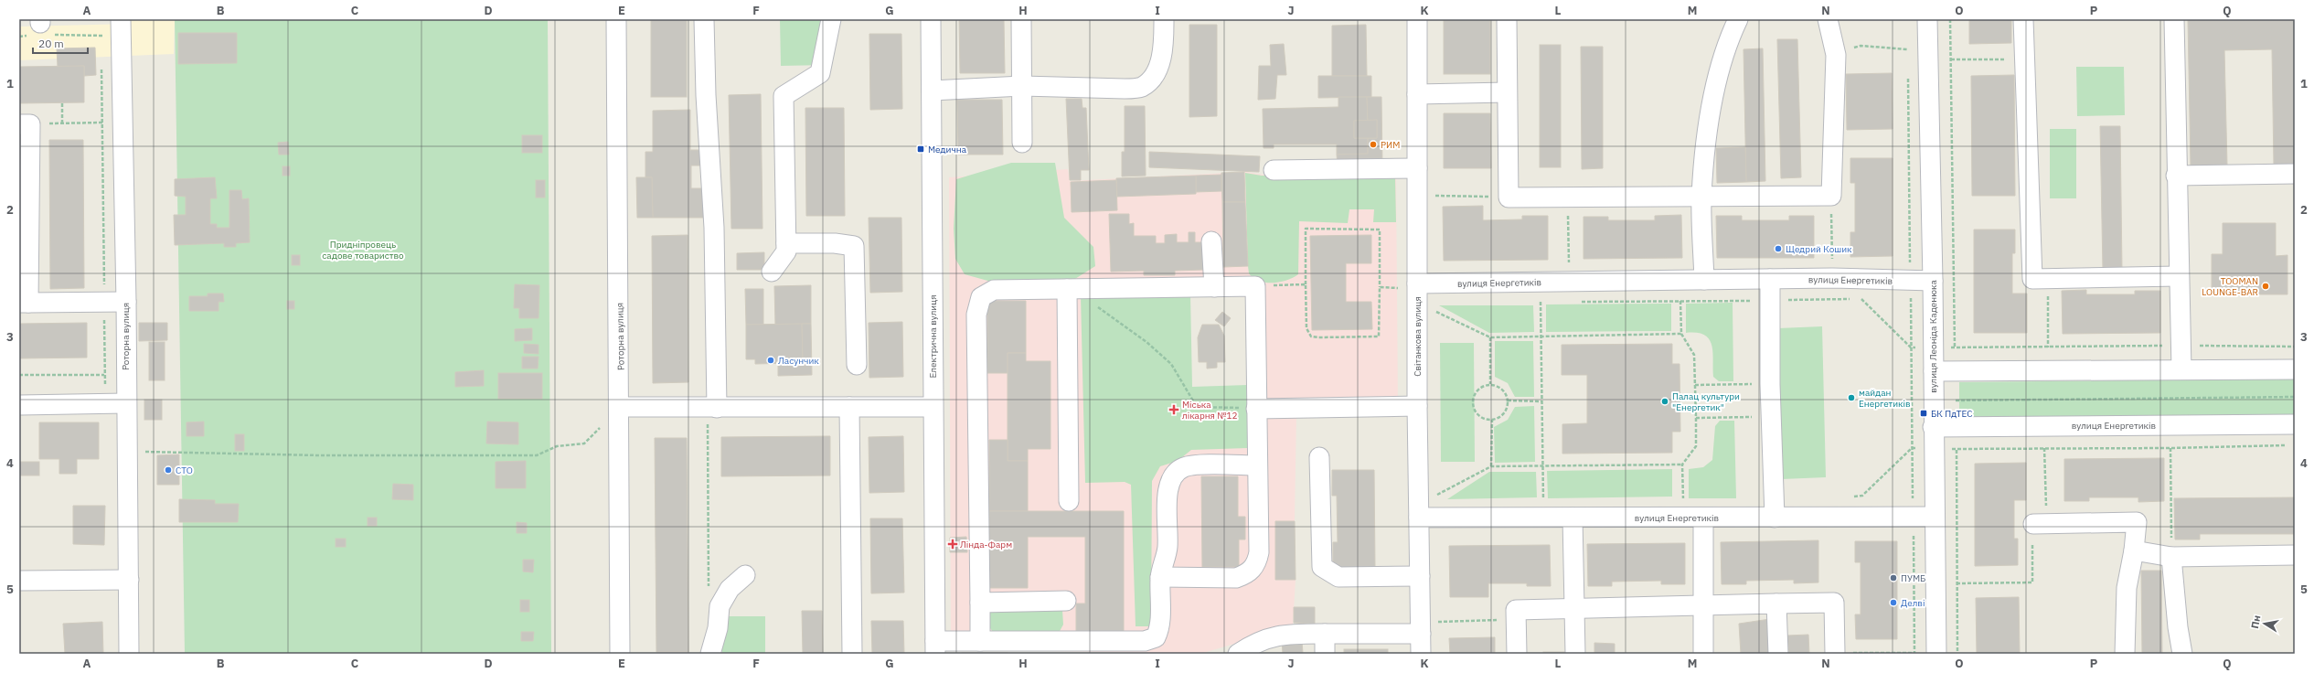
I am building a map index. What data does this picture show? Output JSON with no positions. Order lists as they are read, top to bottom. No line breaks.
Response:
{"streets":{"street":["вулиця Енергетиків","Роторна вулиця","Електрична вулиця","Світанкова вулиця","вулиця Леоніда Каденюка"]},"crossings":[["вулиця Енергетиків","Світанкова вулиця"],["вулиця Енергетиків","вулиця Леоніда Каденюка"]],"parks":["Придніпровець садове товариство"],"places":{"other":["РИМ","Щедрий Кошик","TOOMAN LOUNGE-BAR","Ласунчик","майдан Енергетиків","Палац культури \"Енергетик\"","СТО","ПУМБ","Делві"],"transit":["Медична","БК ПдТЕC"],"health":["Міська лікарня №12","Лінда-Фарм"]},"scale_bar":"20 m","north":"left","grid":{"columns":["A","B","C","D","E","F","G","H","I","J","K","L","M","N","O","P","Q"],"rows":["1","2","3","4","5"]}}
